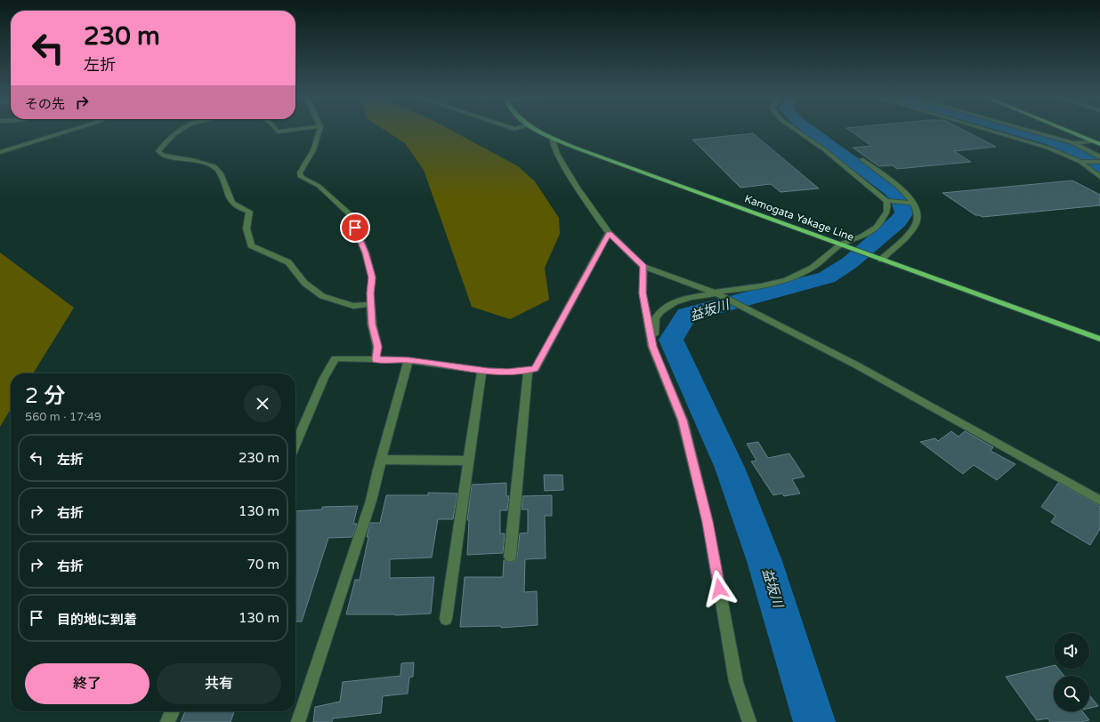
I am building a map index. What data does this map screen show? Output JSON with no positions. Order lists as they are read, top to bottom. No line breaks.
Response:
{"streets":{"main road":["Kamogata Yakage Line"]},"water":["益坂川"],"page":{"turn":["230 m","左折"],"then":"その先","heading":["2 分","560 m · 17:49"],"list":[{"name":"左折","value":"230 m"},{"name":"右折","value":"130 m"},{"name":"右折","value":"70 m"},{"name":"目的地に到着","value":"130 m"}],"buttons":["終了","共有"]}}
